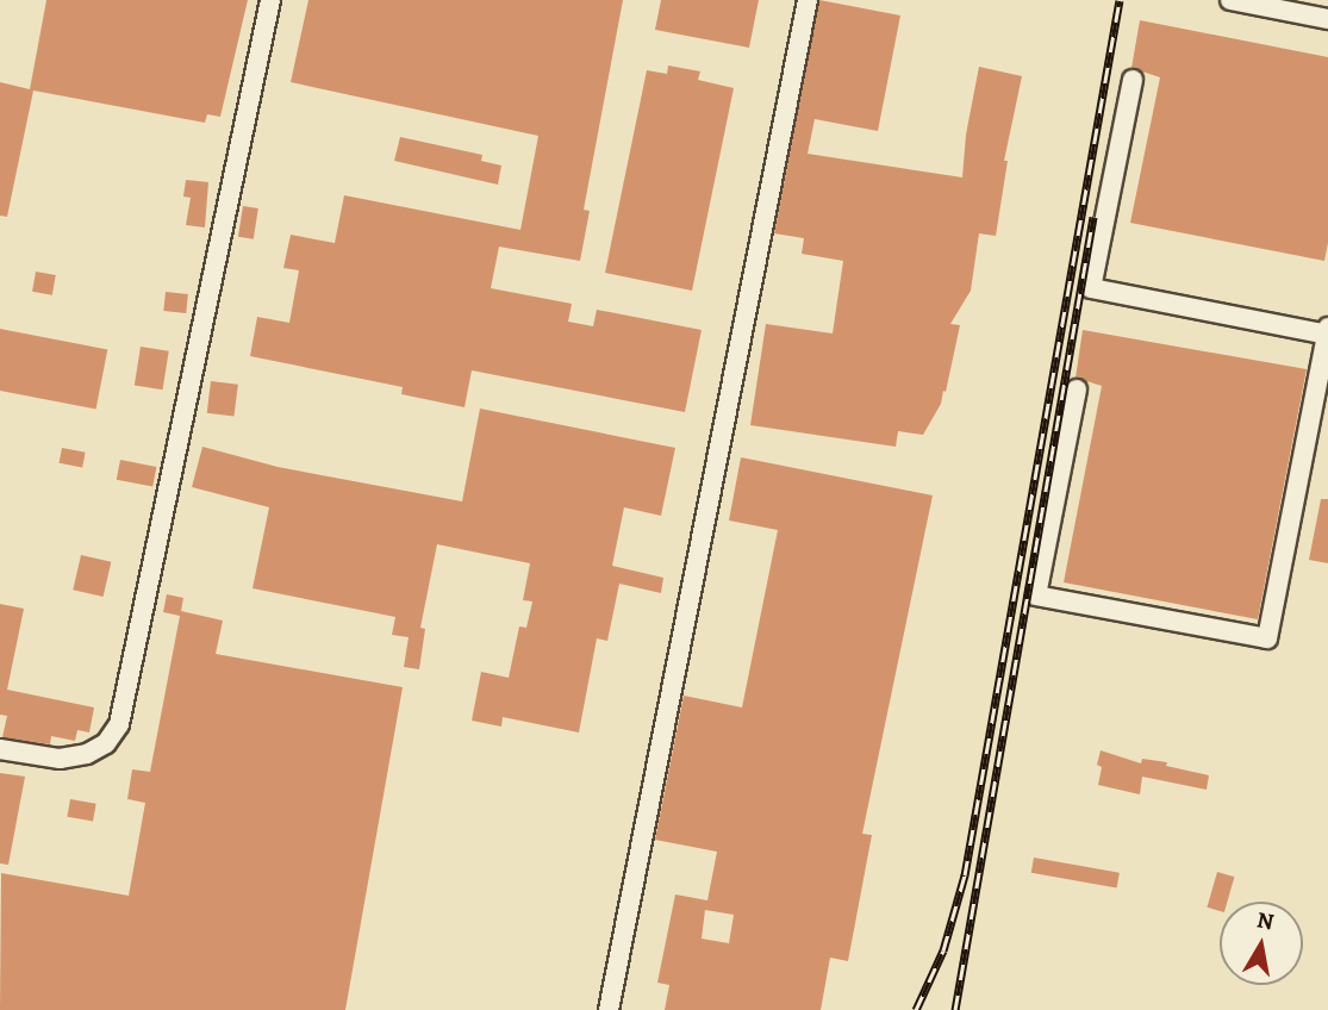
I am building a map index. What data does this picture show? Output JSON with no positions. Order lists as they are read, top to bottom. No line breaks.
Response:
{"north":"top"}
